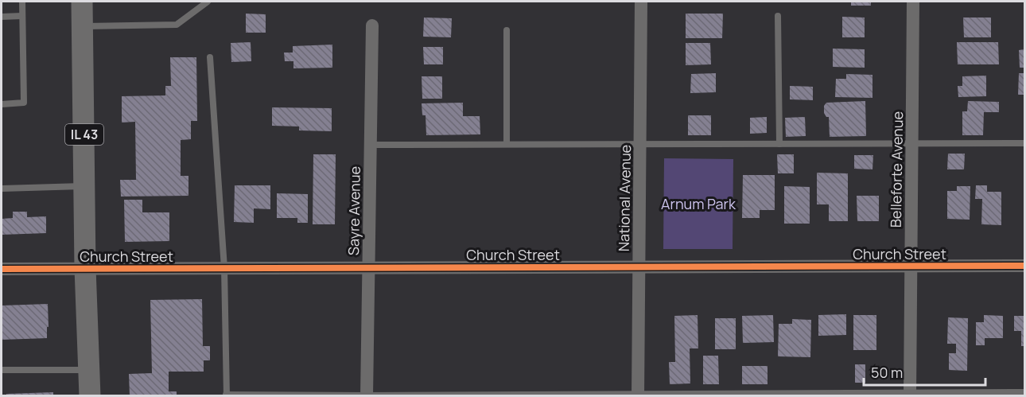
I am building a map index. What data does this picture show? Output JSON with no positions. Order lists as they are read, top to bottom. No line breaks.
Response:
{"streets":{"main road":["IL 43"],"street":["Belleforte Avenue","National Avenue","Sayre Avenue","Church Street"]},"crossings":[["IL 43","Church Street"],["Belleforte Avenue","Church Street"],["National Avenue","Church Street"],["Sayre Avenue","Church Street"]],"parks":["Arnum Park"],"scale_bar":"50 m"}
